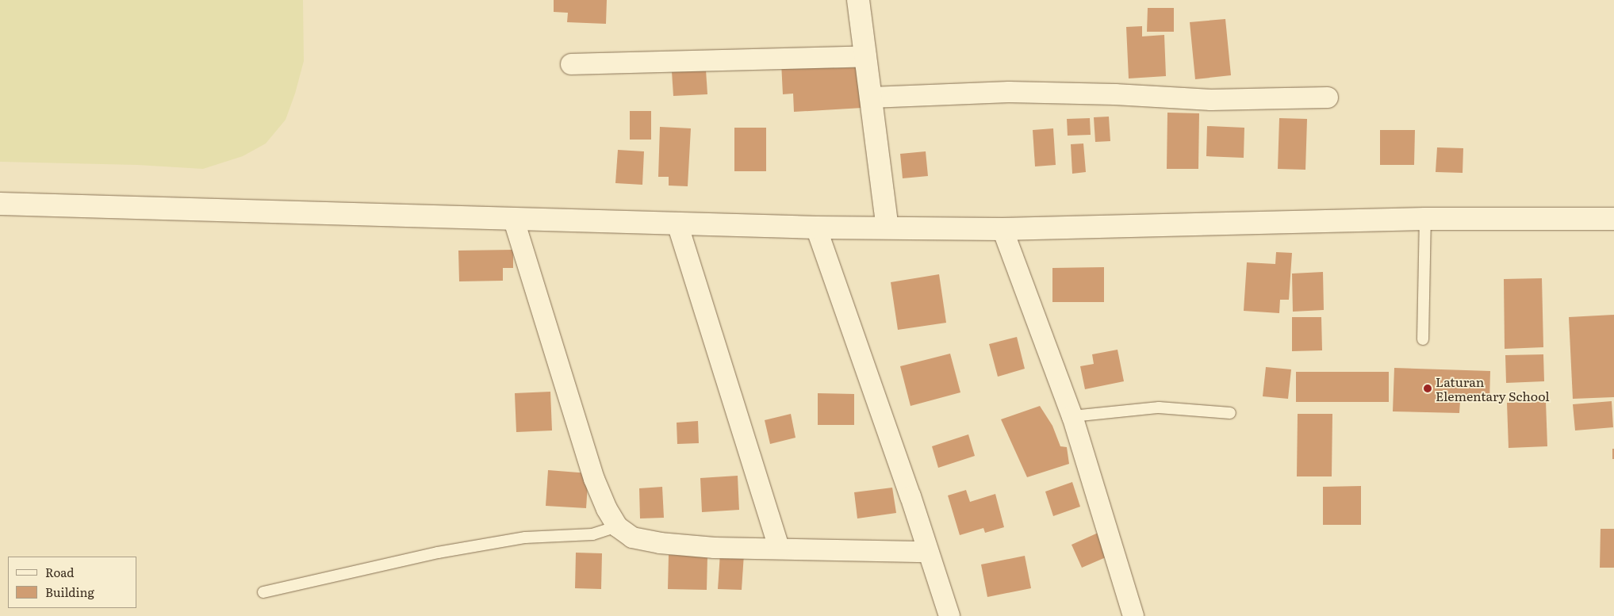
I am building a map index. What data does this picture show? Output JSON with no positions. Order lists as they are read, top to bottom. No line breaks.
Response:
{"places":["Laturan Elementary School"],"legend":["Road","Building"]}
